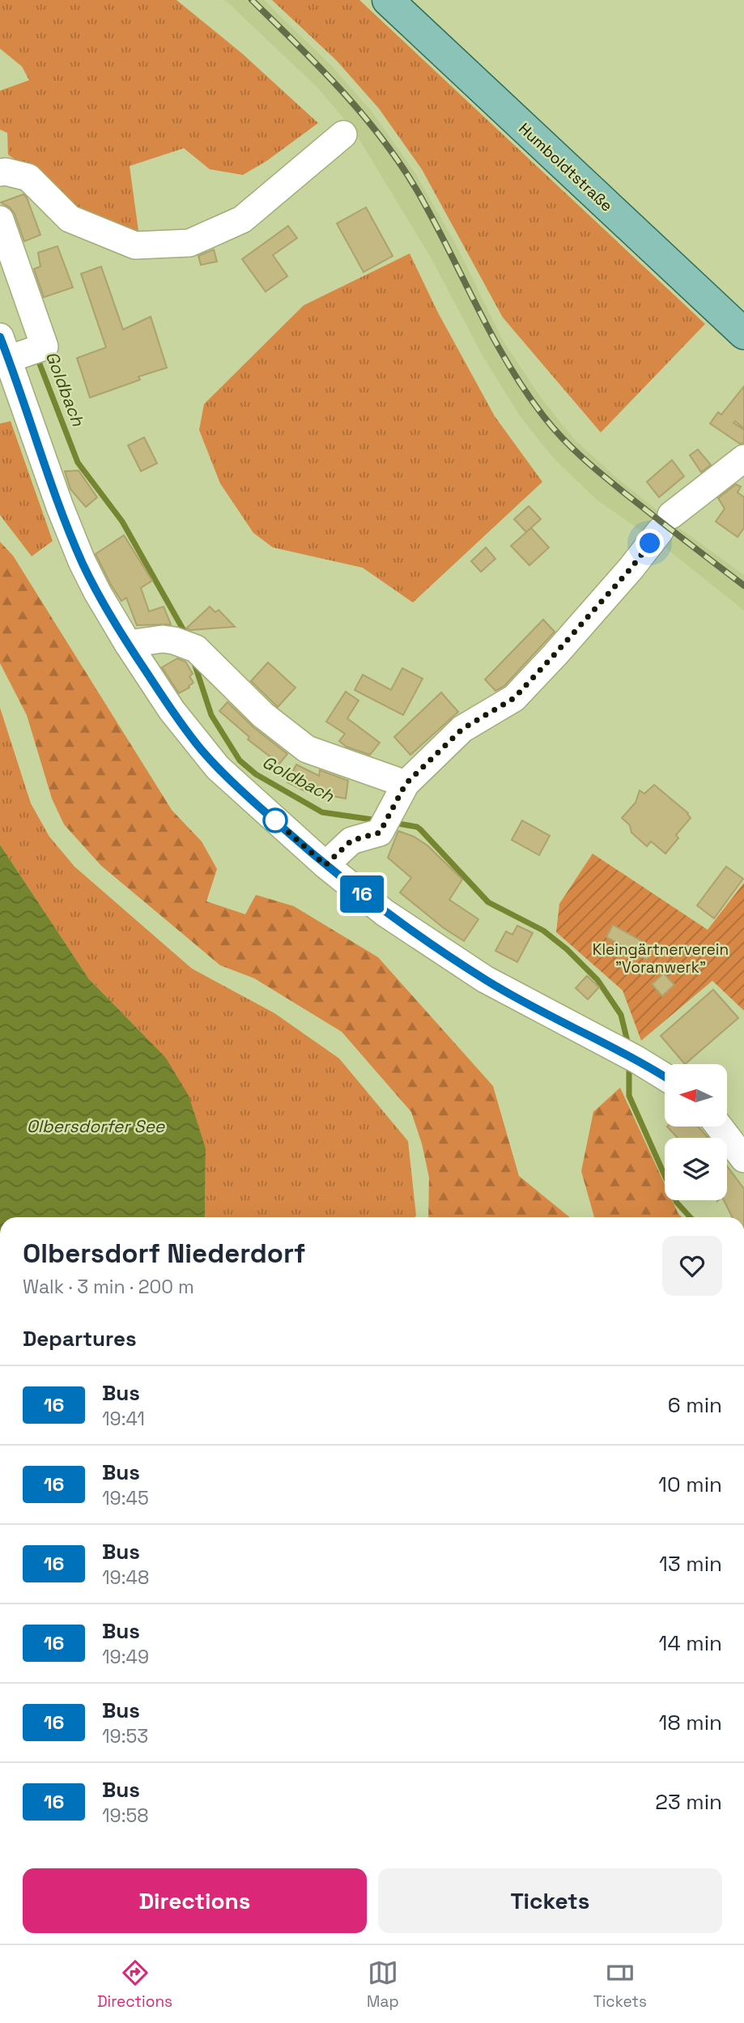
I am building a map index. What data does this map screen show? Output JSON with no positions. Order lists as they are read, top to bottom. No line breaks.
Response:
{"streets":{"main road":["Humboldtstraße"]},"water":["Goldbach","Olbersdorfer See"],"parks":["Kleingärtnerverein \"Voranwerk\""],"lines":["bus line 16"],"north":"left","page":{"on_map":"16","heading":[["Olbersdorf Niederdorf","Walk · 3 min · 200 m"],"Departures"],"list":[{"mark":"16","name":"Bus","note":"19:41","value":"6 min"},{"mark":"16","name":"Bus","note":"19:45","value":"10 min"},{"mark":"16","name":"Bus","note":"19:48","value":"13 min"},{"mark":"16","name":"Bus","note":"19:49","value":"14 min"},{"mark":"16","name":"Bus","note":"19:53","value":"18 min"},{"mark":"16","name":"Bus","note":"19:58","value":"23 min"}],"buttons":["Directions","Tickets"],"tabs":["Directions","Map","Tickets"]}}
